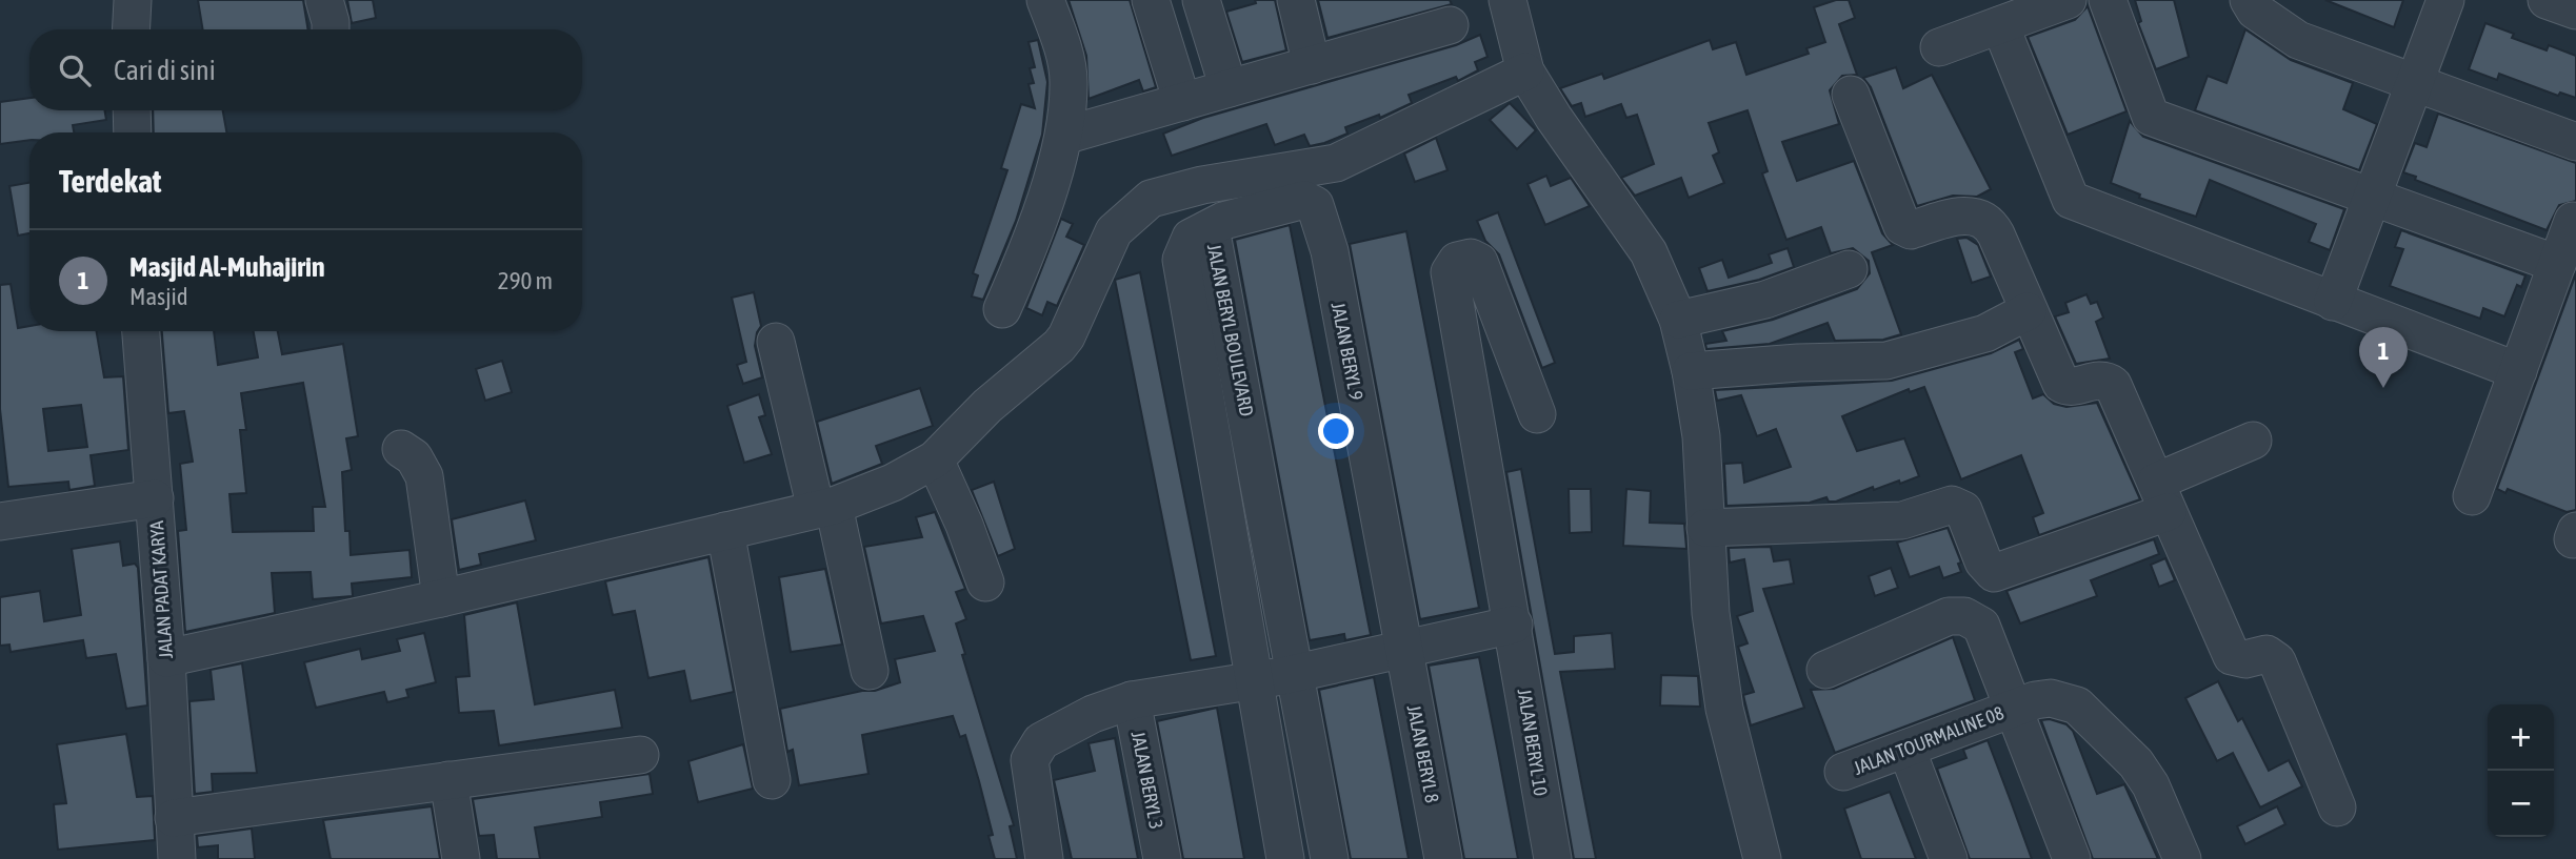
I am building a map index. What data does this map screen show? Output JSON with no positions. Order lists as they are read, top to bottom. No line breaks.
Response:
{"streets":{"street":["JALAN BERYL BOULEVARD","JALAN BERYL 9","JALAN PADAT KARYA","JALAN TOURMALINE 08","JALAN BERYL 10","JALAN BERYL 8","JALAN BERYL 3"]},"crossings":[["JALAN BERYL BOULEVARD","JALAN BERYL 9"],["JALAN BERYL 9","JALAN BERYL 8"]],"page":{"search":"Cari di sini","heading":"Terdekat","list":[{"mark":"1","name":"Masjid Al-Muhajirin","note":"Masjid","value":"290 m"}],"pins":"1","map_buttons":["+","−"]}}
